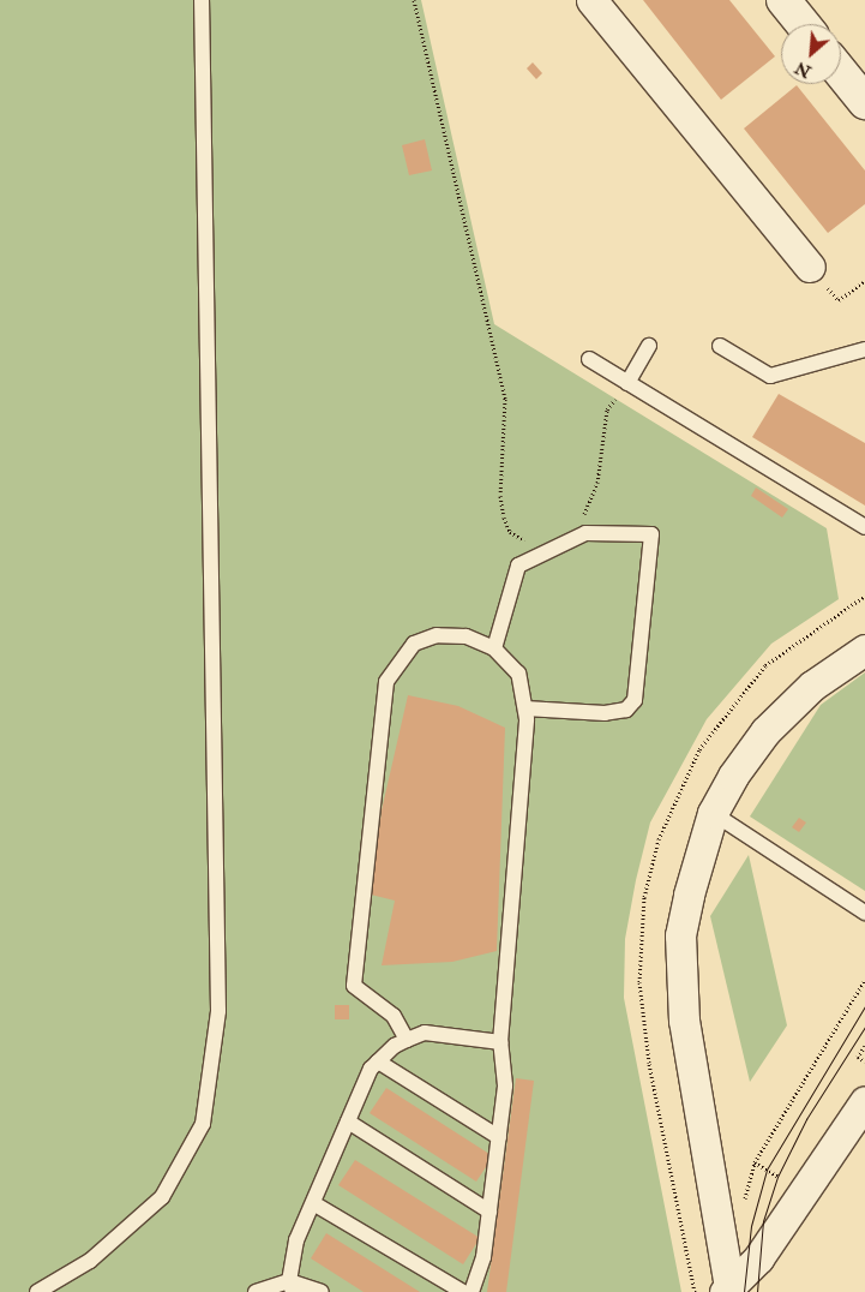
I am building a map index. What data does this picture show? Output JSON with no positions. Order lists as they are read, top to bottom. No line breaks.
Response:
{"north":"bottom left"}
